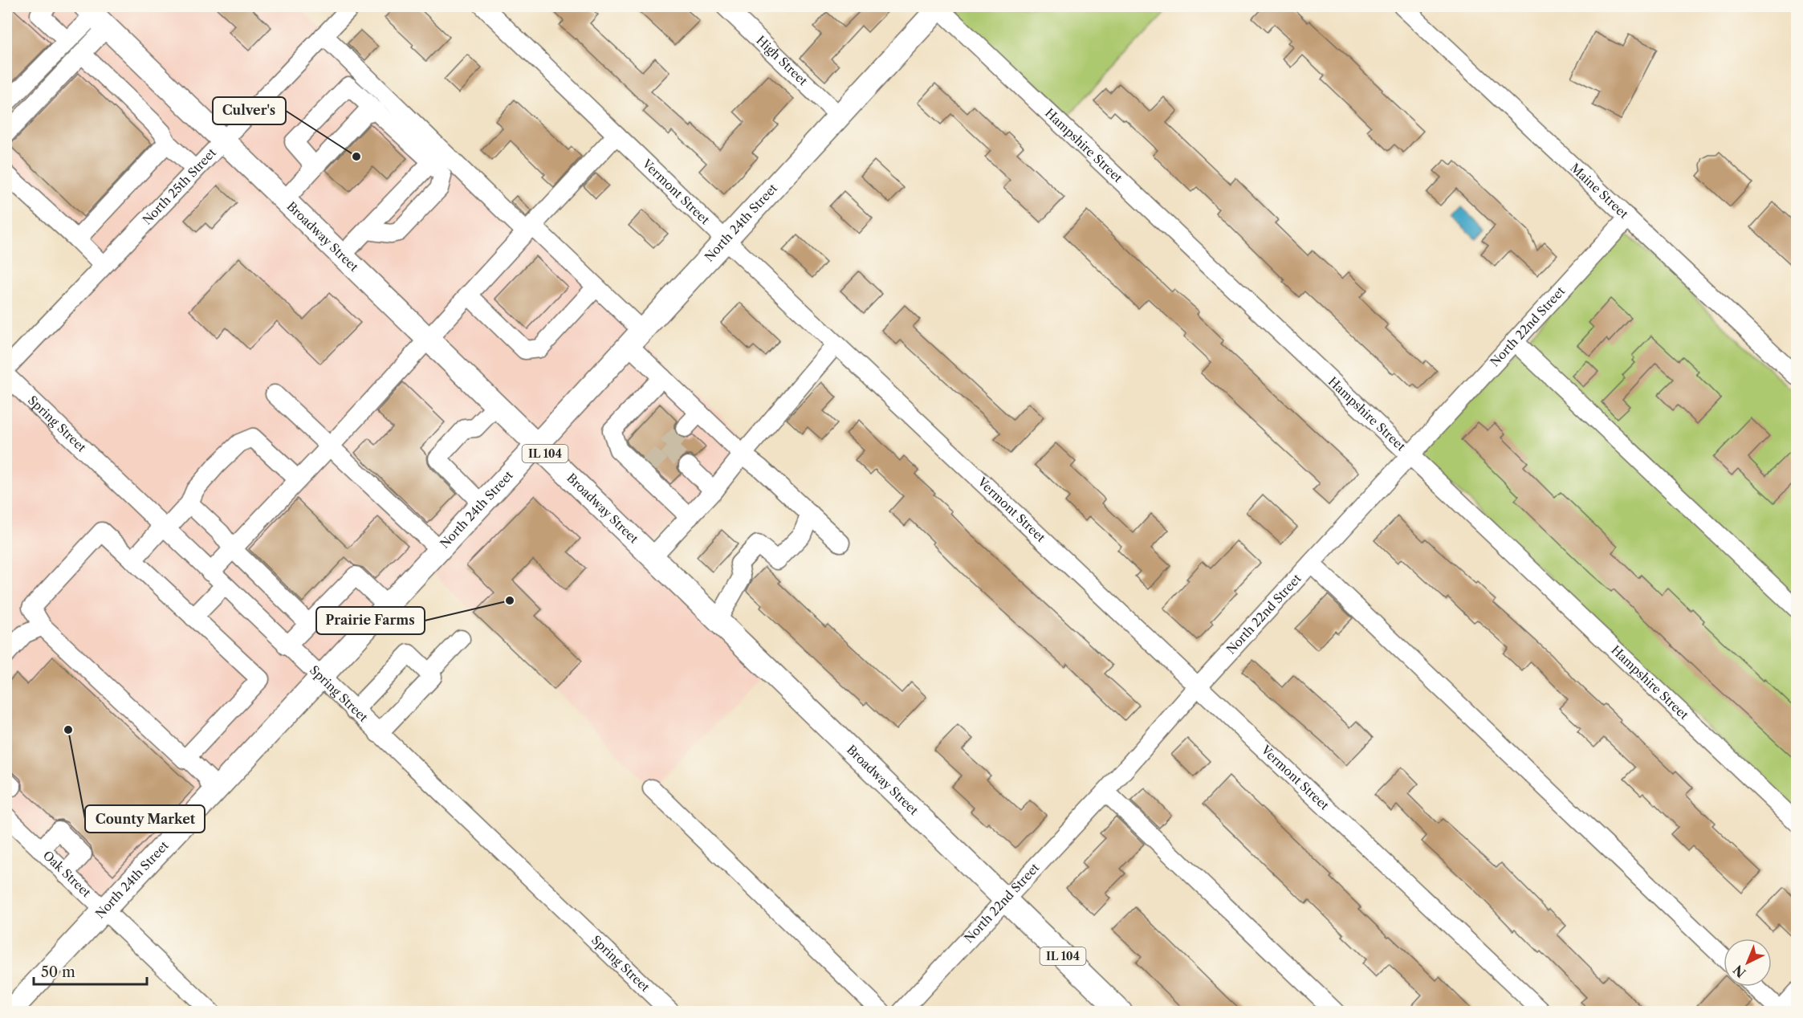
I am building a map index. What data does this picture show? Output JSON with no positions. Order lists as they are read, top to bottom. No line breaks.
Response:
{"streets":{"main road":["North 24th Street","Broadway Street","IL 104"],"street":["High Street","Hampshire Street","North 25th Street","Maine Street","Vermont Street","North 22nd Street","Spring Street","Oak Street"]},"crossings":[["High Street","North 24th Street"],["Hampshire Street","North 24th Street"],["Hampshire Street","North 22nd Street"],["North 25th Street","Broadway Street"],["Maine Street","North 22nd Street"],["Vermont Street","North 24th Street"],["Vermont Street","North 22nd Street"],["North 24th Street","Broadway Street"],["North 24th Street","Spring Street"],["North 24th Street","Oak Street"],["Broadway Street","North 22nd Street"]],"places":["Culver's","Prairie Farms","County Market"],"scale_bar":"50 m","north":"bottom left"}
